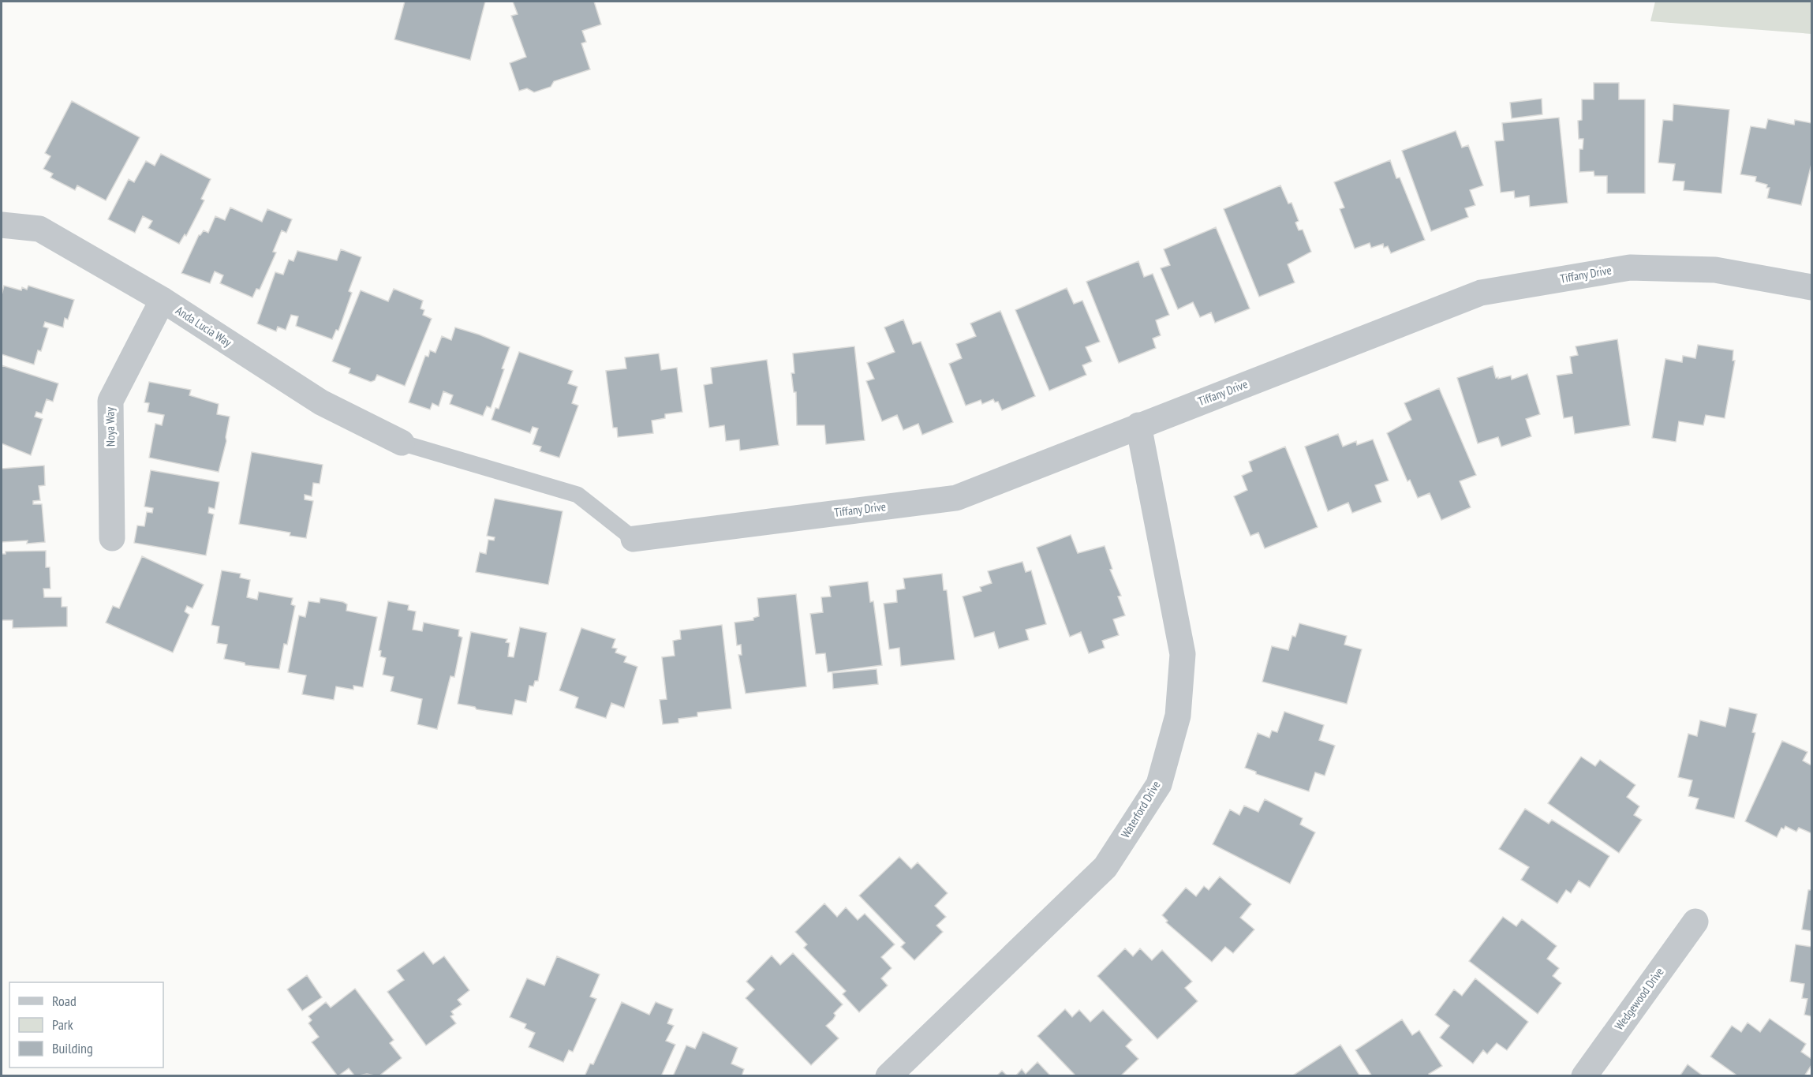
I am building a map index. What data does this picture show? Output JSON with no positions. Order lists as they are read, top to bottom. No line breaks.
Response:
{"streets":{"street":["Tiffany Drive","Anda Lucia Way","Noya Way","Waterford Drive","Wedgewood Drive"]},"crossings":[["Tiffany Drive","Waterford Drive"],["Anda Lucia Way","Noya Way"]],"legend":["Road","Park","Building"]}
